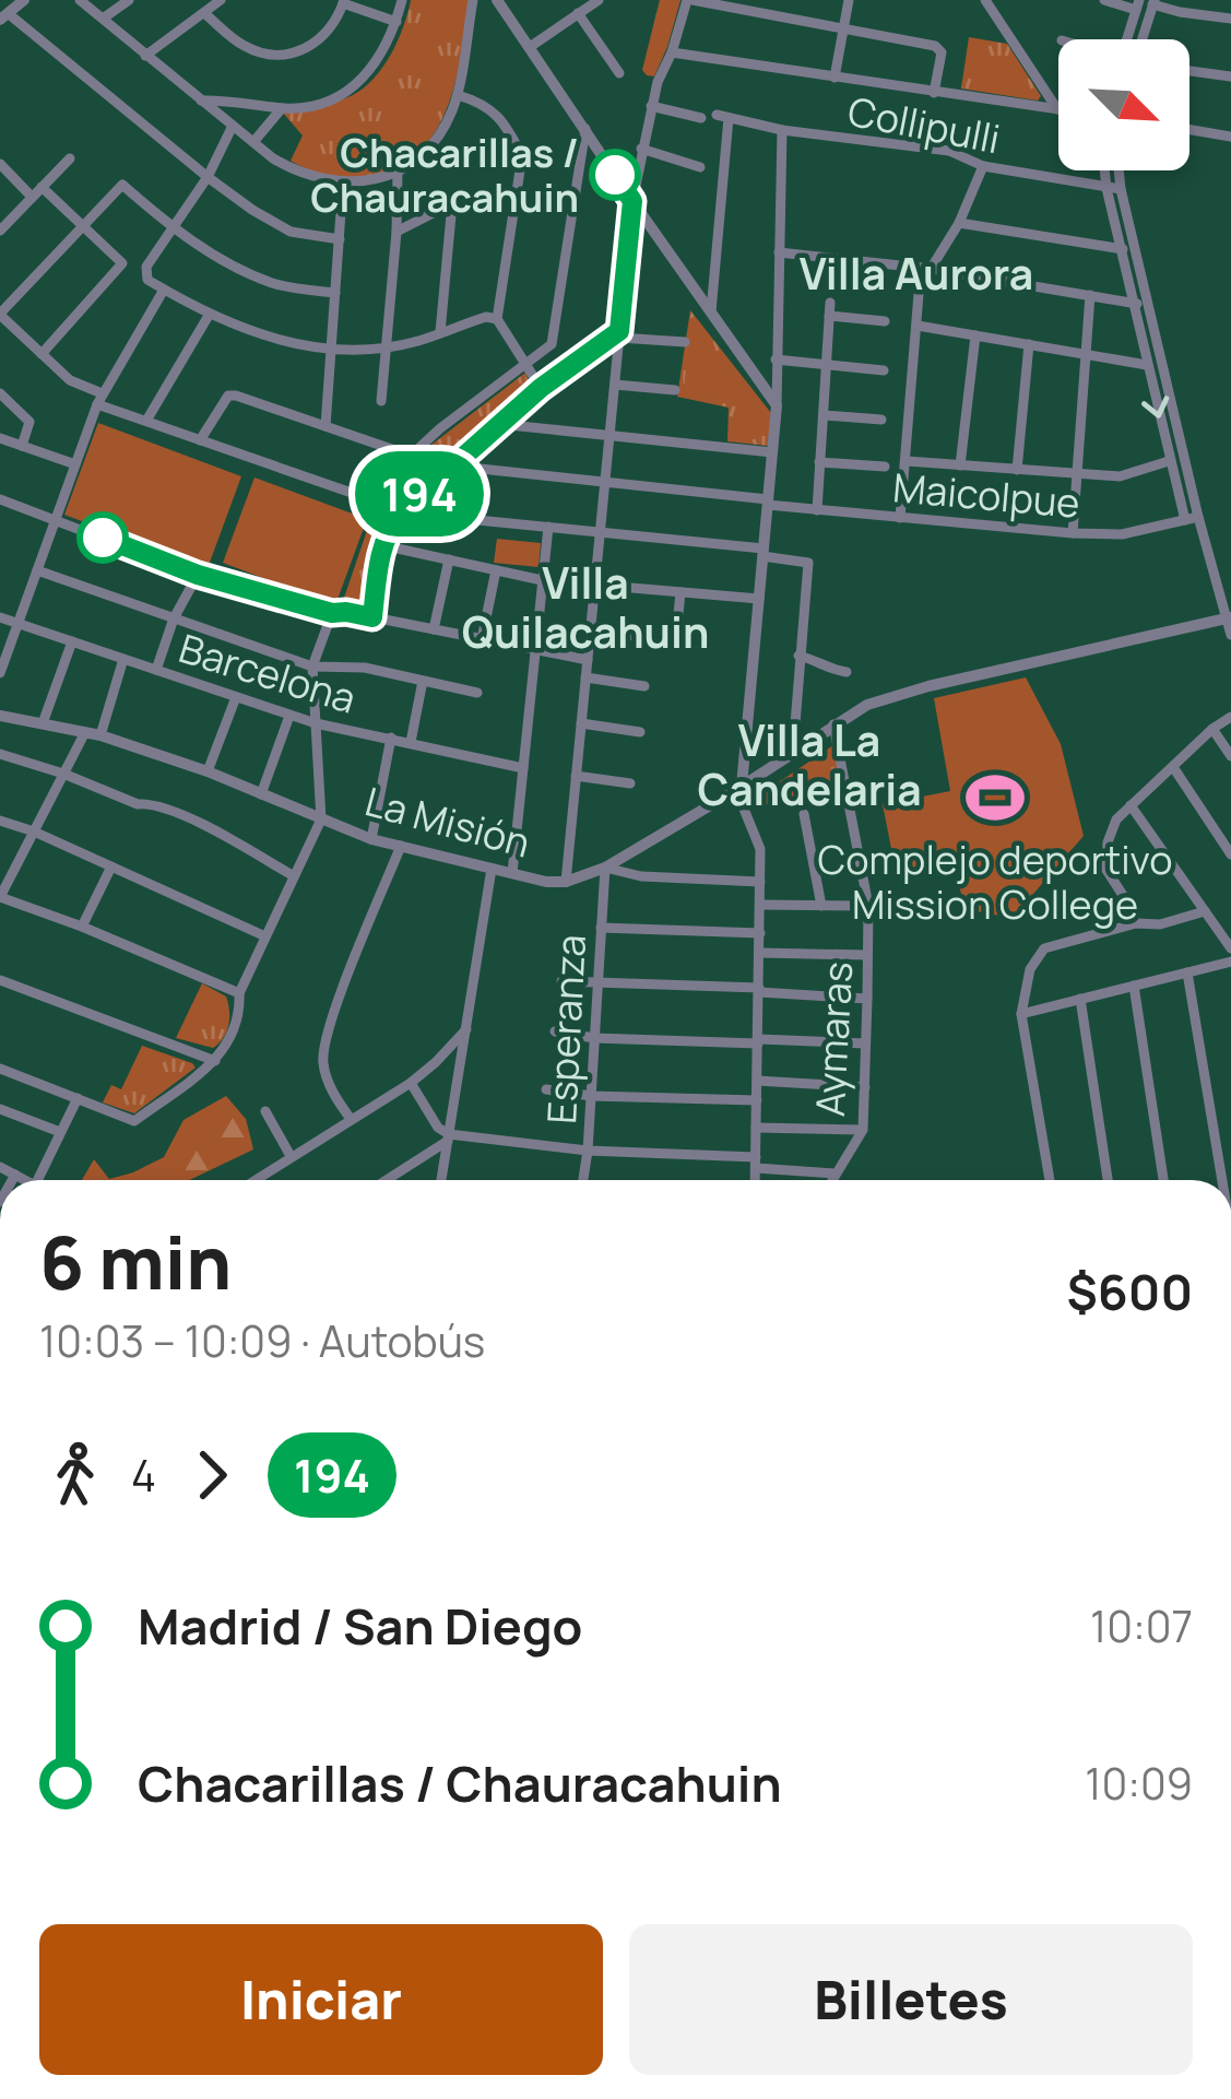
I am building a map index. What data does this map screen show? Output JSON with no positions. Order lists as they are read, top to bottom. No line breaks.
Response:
{"streets":{"street":["Collipulli","Maicolpue","Barcelona","La Misión","Esperanza","Aymaras"]},"crossings":[["La Misión","Esperanza"],["La Misión","Aymaras"]],"districts":["Villa Aurora","Villa Quilacahuin","Villa La Candelaria"],"places":{"other":["Chacarillas / Chauracahuin"],"sports":["Complejo deportivo Mission College"]},"lines":["bus line 194"],"north":"bottom right","page":{"on_map":"194","heading":["6 min","10:03 – 10:09 · Autobús","$600"],"legs":["4","194"],"list":[{"name":"Madrid / San Diego","value":"10:07"},{"name":"Chacarillas / Chauracahuin","value":"10:09"}],"buttons":["Iniciar","Billetes"]}}
